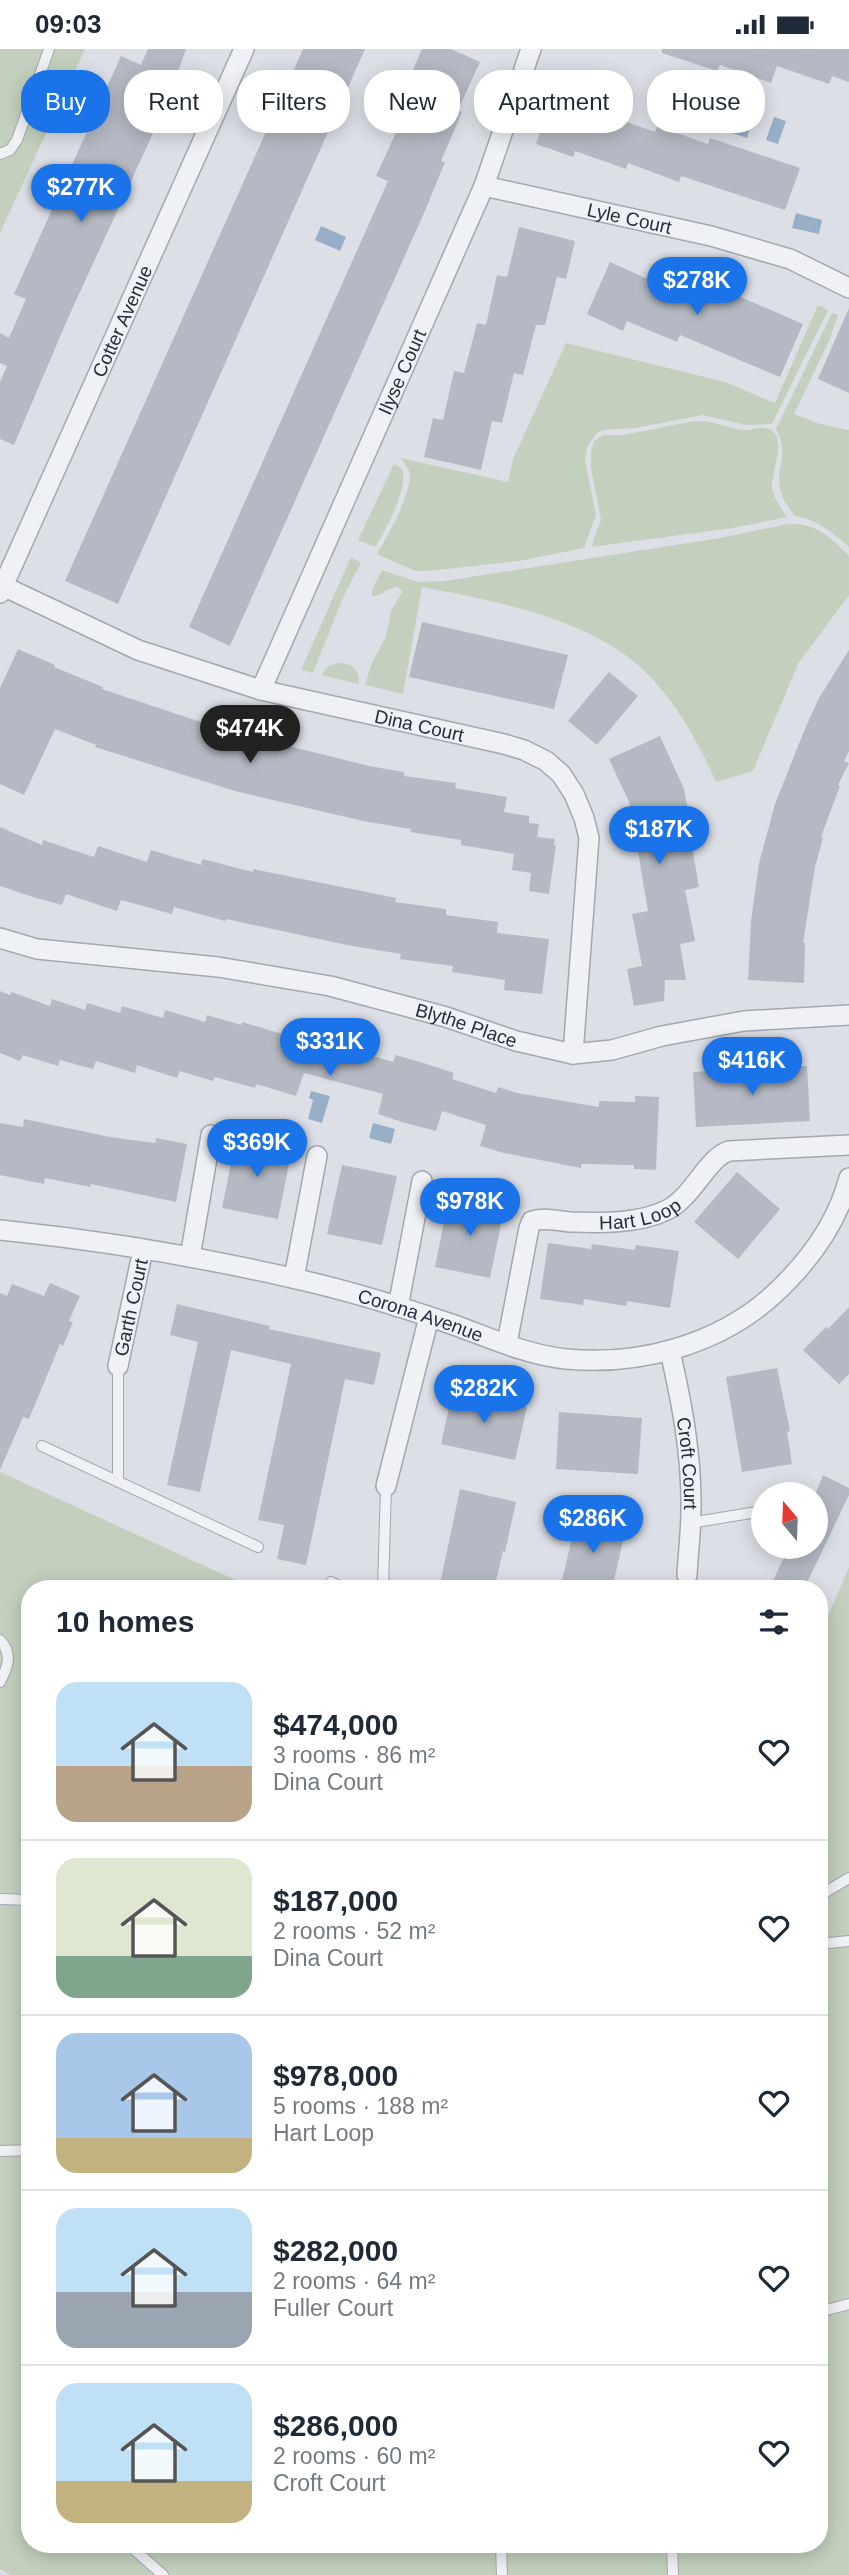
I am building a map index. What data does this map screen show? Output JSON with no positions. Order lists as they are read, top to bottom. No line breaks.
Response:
{"streets":{"street":["Lyle Court","Cotter Avenue","Ilyse Court","Dina Court","Blythe Place","Hart Loop","Garth Court","Corona Avenue","Croft Court"]},"crossings":[["Lyle Court","Ilyse Court"],["Cotter Avenue","Dina Court"],["Ilyse Court","Dina Court"],["Dina Court","Blythe Place"],["Hart Loop","Corona Avenue"],["Garth Court","Corona Avenue"],["Corona Avenue","Croft Court"]],"north":"top","page":{"status":"09:03","chip":["Buy","Rent","Filters","New","Apartment","House"],"price":["$277K","$278K","$474K","$187K","$331K","$416K","$369K","$978K","$282K","$286K"],"heading":"10 homes","list":[{"name":"$474,000","note":"3 rooms · 86 m² · Dina Court"},{"name":"$187,000","note":"2 rooms · 52 m² · Dina Court"},{"name":"$978,000","note":"5 rooms · 188 m² · Hart Loop"},{"name":"$282,000","note":"2 rooms · 64 m² · Fuller Court"},{"name":"$286,000","note":"2 rooms · 60 m² · Croft Court"}]}}
